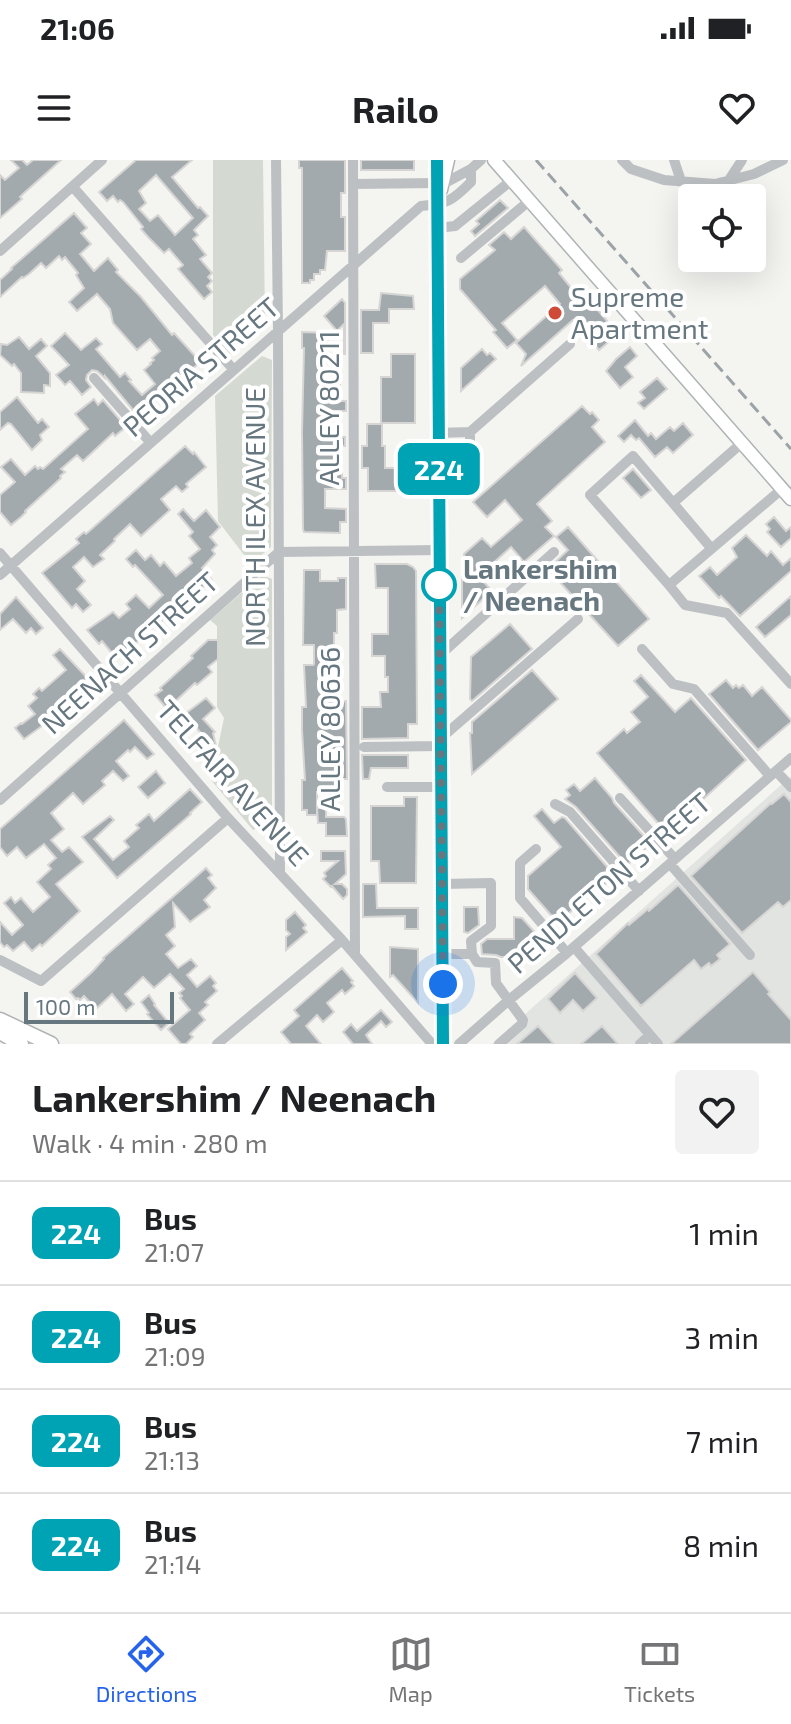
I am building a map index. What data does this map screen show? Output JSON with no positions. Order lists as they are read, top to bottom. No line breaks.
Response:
{"streets":{"street":["PEORIA STREET","ALLEY 80211","NORTH ILEX AVENUE","NEENACH STREET","ALLEY 80636","TELFAIR AVENUE","PENDLETON STREET"]},"crossings":[["PEORIA STREET","ALLEY 80211"],["PEORIA STREET","NORTH ILEX AVENUE"],["PEORIA STREET","TELFAIR AVENUE"],["ALLEY 80211","ALLEY 80636"],["NORTH ILEX AVENUE","NEENACH STREET"],["NORTH ILEX AVENUE","TELFAIR AVENUE"],["NEENACH STREET","TELFAIR AVENUE"],["ALLEY 80636","TELFAIR AVENUE"]],"places":["Supreme Apartment","Lankershim / Neenach"],"lines":["bus line 224"],"scale_bar":"100 m","page":{"status":"21:06","header":"Railo","on_map":"224","scale":"100 m","heading":["Lankershim / Neenach","Walk · 4 min · 280 m"],"list":[{"mark":"224","name":"Bus","note":"21:07","value":"1 min"},{"mark":"224","name":"Bus","note":"21:09","value":"3 min"},{"mark":"224","name":"Bus","note":"21:13","value":"7 min"},{"mark":"224","name":"Bus","note":"21:14","value":"8 min"}],"tabs":["Directions","Map","Tickets"]}}
